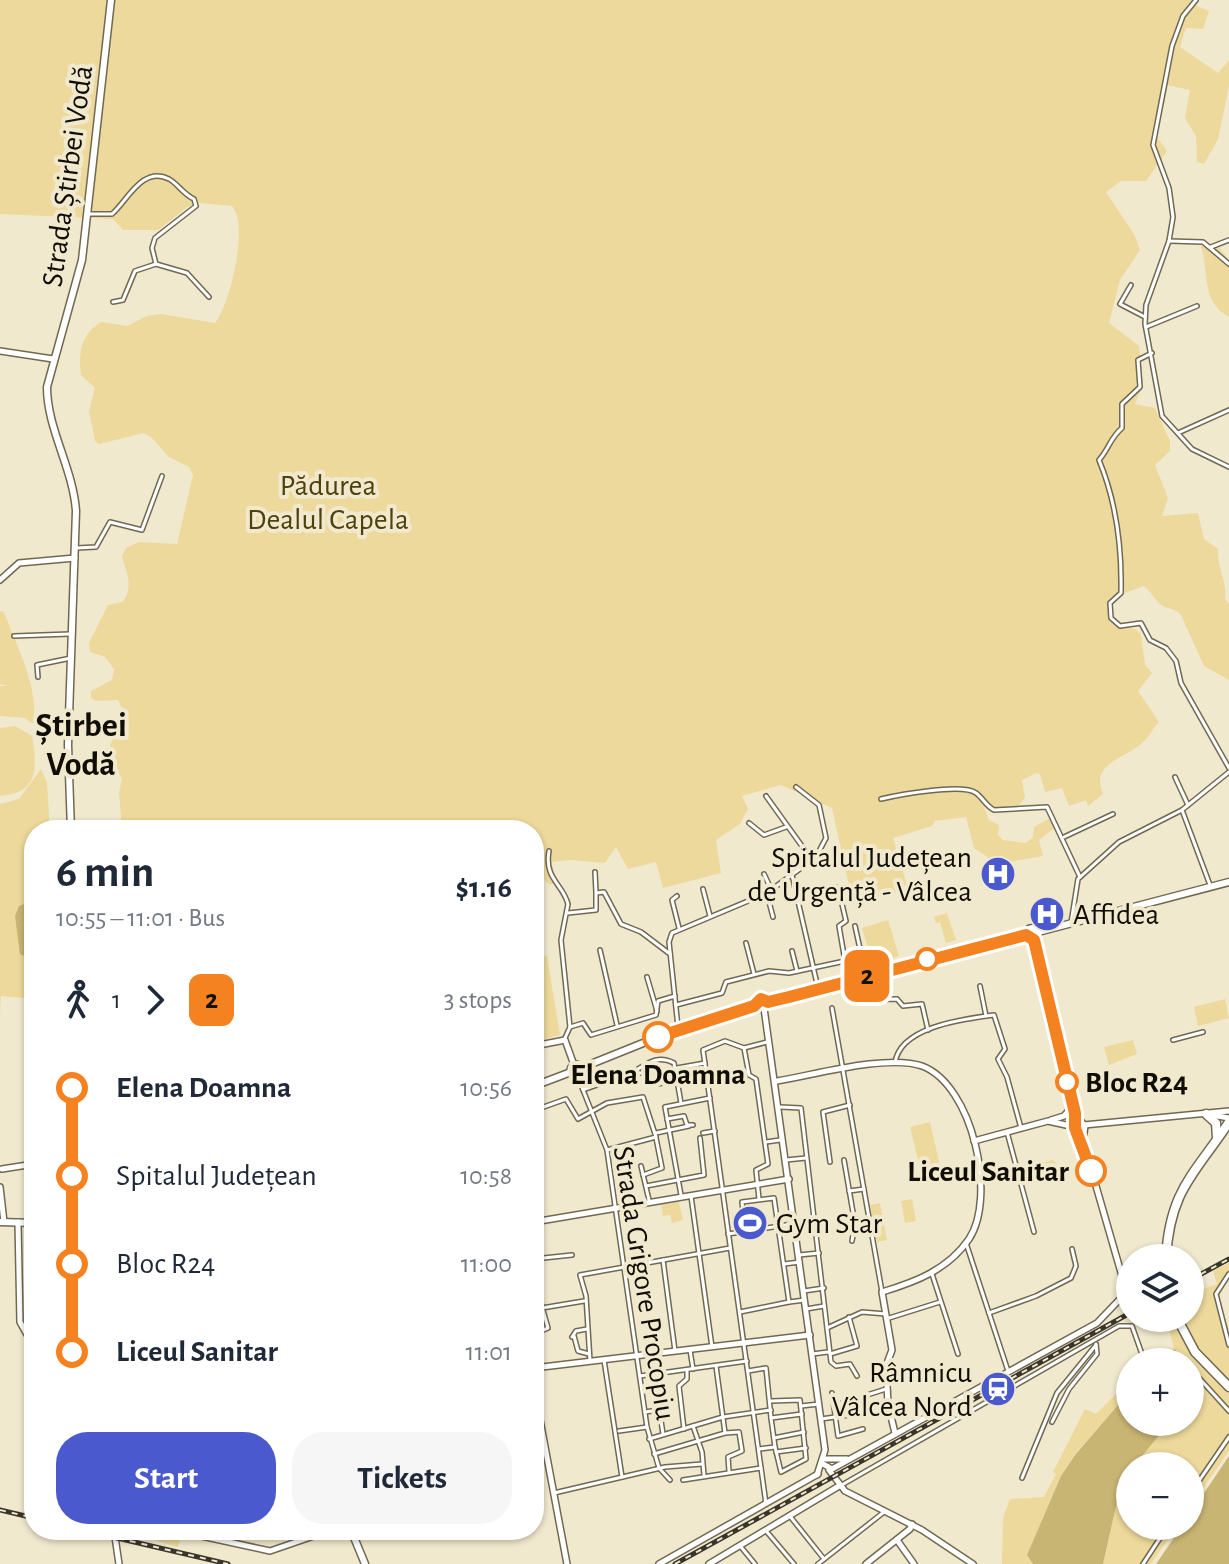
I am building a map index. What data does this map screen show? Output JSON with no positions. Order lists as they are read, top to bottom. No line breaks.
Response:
{"streets":{"main road":["Strada Știrbei Vodă"],"street":["Strada Grigore Procopiu"]},"districts":["Știrbei Vodă"],"parks":["Pădurea Dealul Capela"],"places":{"hospital":["Spitalul Județean de Urgență - Vâlcea","Affidea"],"other":["Elena Doamna","Bloc R24","Liceul Sanitar"],"sports":["Gym Star"],"station":["Râmnicu Vâlcea Nord"]},"lines":["bus line 2"],"page":{"on_map":"2","heading":["6 min","10:55 – 11:01 · Bus","$1.16"],"legs":["1","2","3 stops"],"list":[{"name":"Elena Doamna","value":"10:56"},{"name":"Spitalul Județean","value":"10:58"},{"name":"Bloc R24","value":"11:00"},{"name":"Liceul Sanitar","value":"11:01"}],"map_buttons":["+","−"],"buttons":["Start","Tickets"]}}
